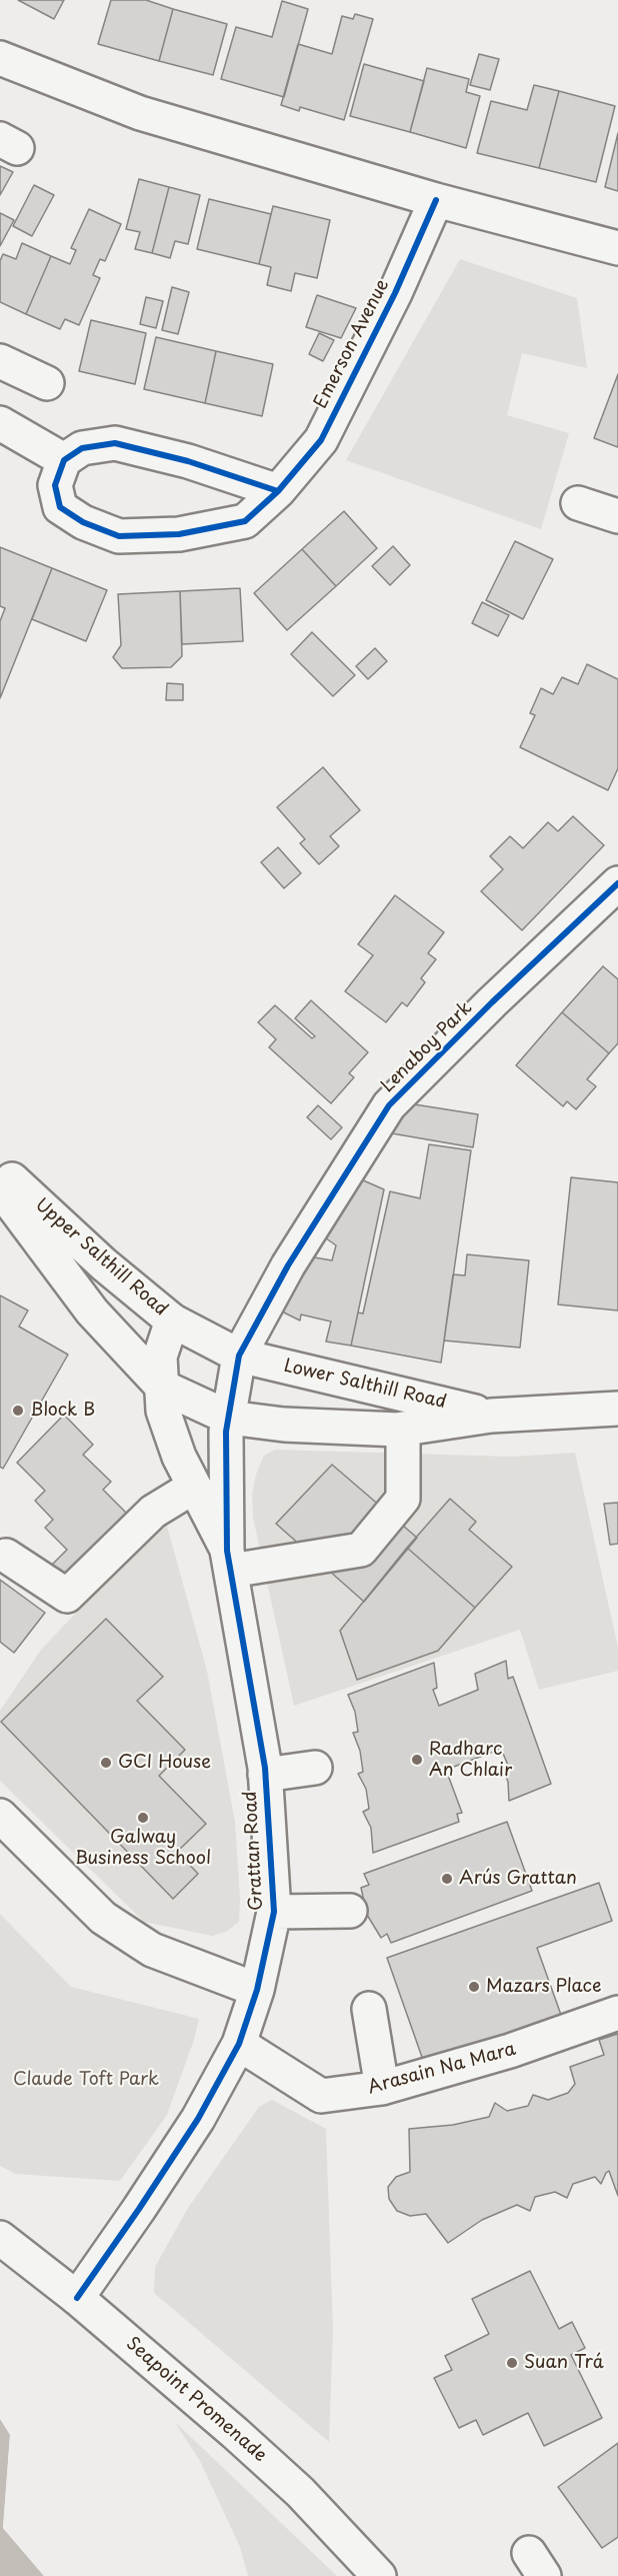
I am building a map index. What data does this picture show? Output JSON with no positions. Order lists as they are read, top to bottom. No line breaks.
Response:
{"streets":{"street":["Emerson Avenue","Lenaboy Park","Upper Salthill Road","Lower Salthill Road","Grattan Road","Arasain Na Mara","Seapoint Promenade"]},"crossings":[["Lenaboy Park","Upper Salthill Road"],["Lenaboy Park","Lower Salthill Road"],["Lenaboy Park","Grattan Road"],["Upper Salthill Road","Lower Salthill Road"],["Upper Salthill Road","Grattan Road"],["Lower Salthill Road","Grattan Road"],["Grattan Road","Arasain Na Mara"],["Grattan Road","Seapoint Promenade"]],"parks":["Claude Toft Park"],"places":["Block B","Radharc An Chlair","GCI House","Galway Business School","Arús Grattan","Mazars Place","Suan Trá"]}
